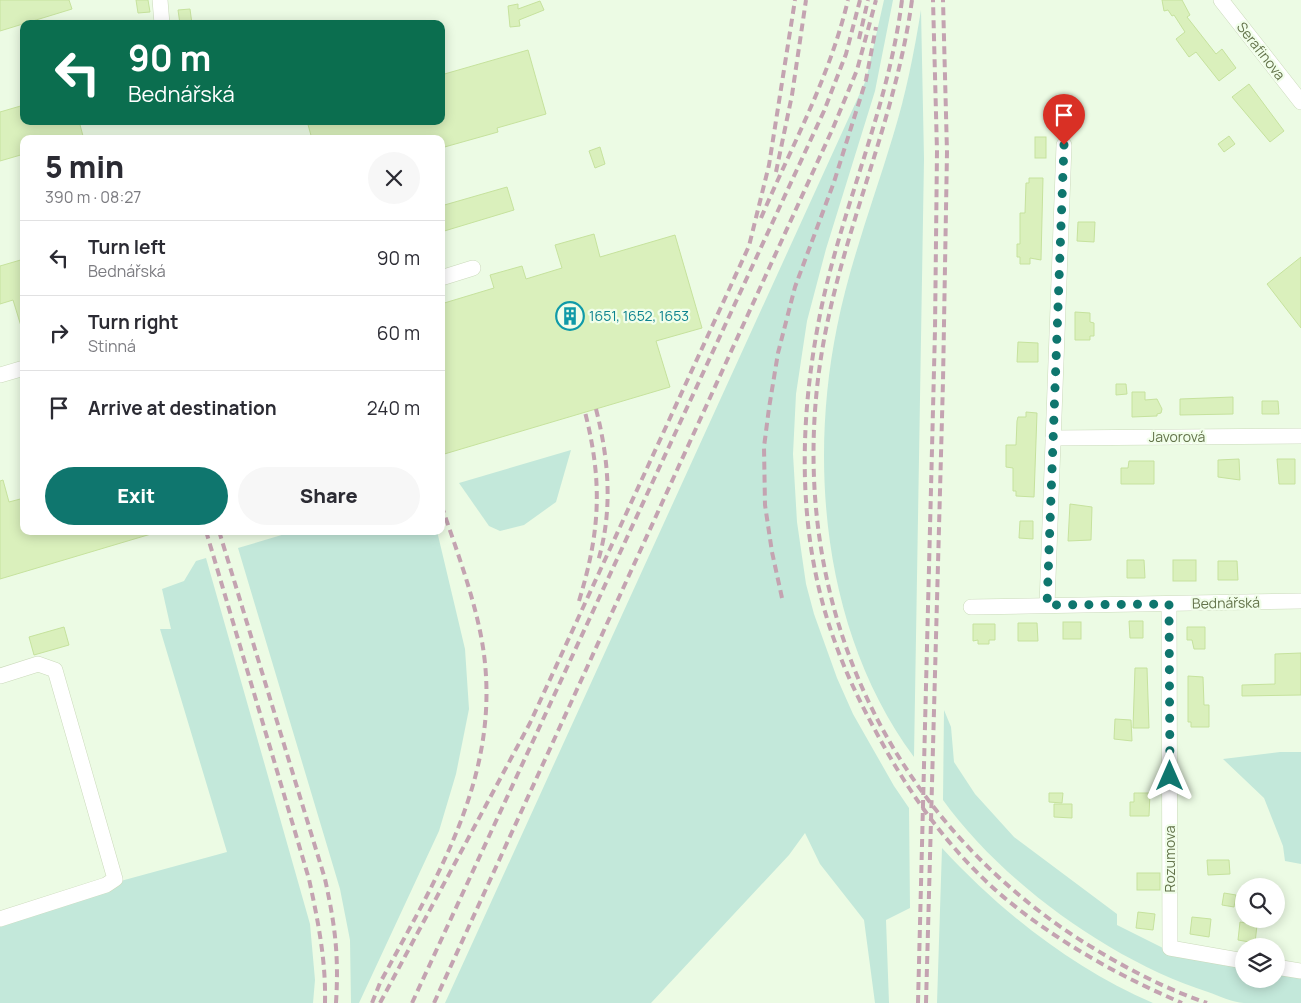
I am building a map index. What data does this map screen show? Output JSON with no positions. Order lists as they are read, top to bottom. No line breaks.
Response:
{"streets":{"street":["Serafinova","Javorová","Bednářská","Rozumova"]},"crossings":[["Bednářská","Rozumova"]],"places":{"building":["1651, 1652, 1653"]},"page":{"turn":["90 m","Bednářská"],"heading":["5 min","390 m · 08:27"],"list":[{"name":"Turn left","note":"Bednářská","value":"90 m"},{"name":"Turn right","note":"Stinná","value":"60 m"},{"name":"Arrive at destination","value":"240 m"}],"buttons":["Exit","Share"]}}
